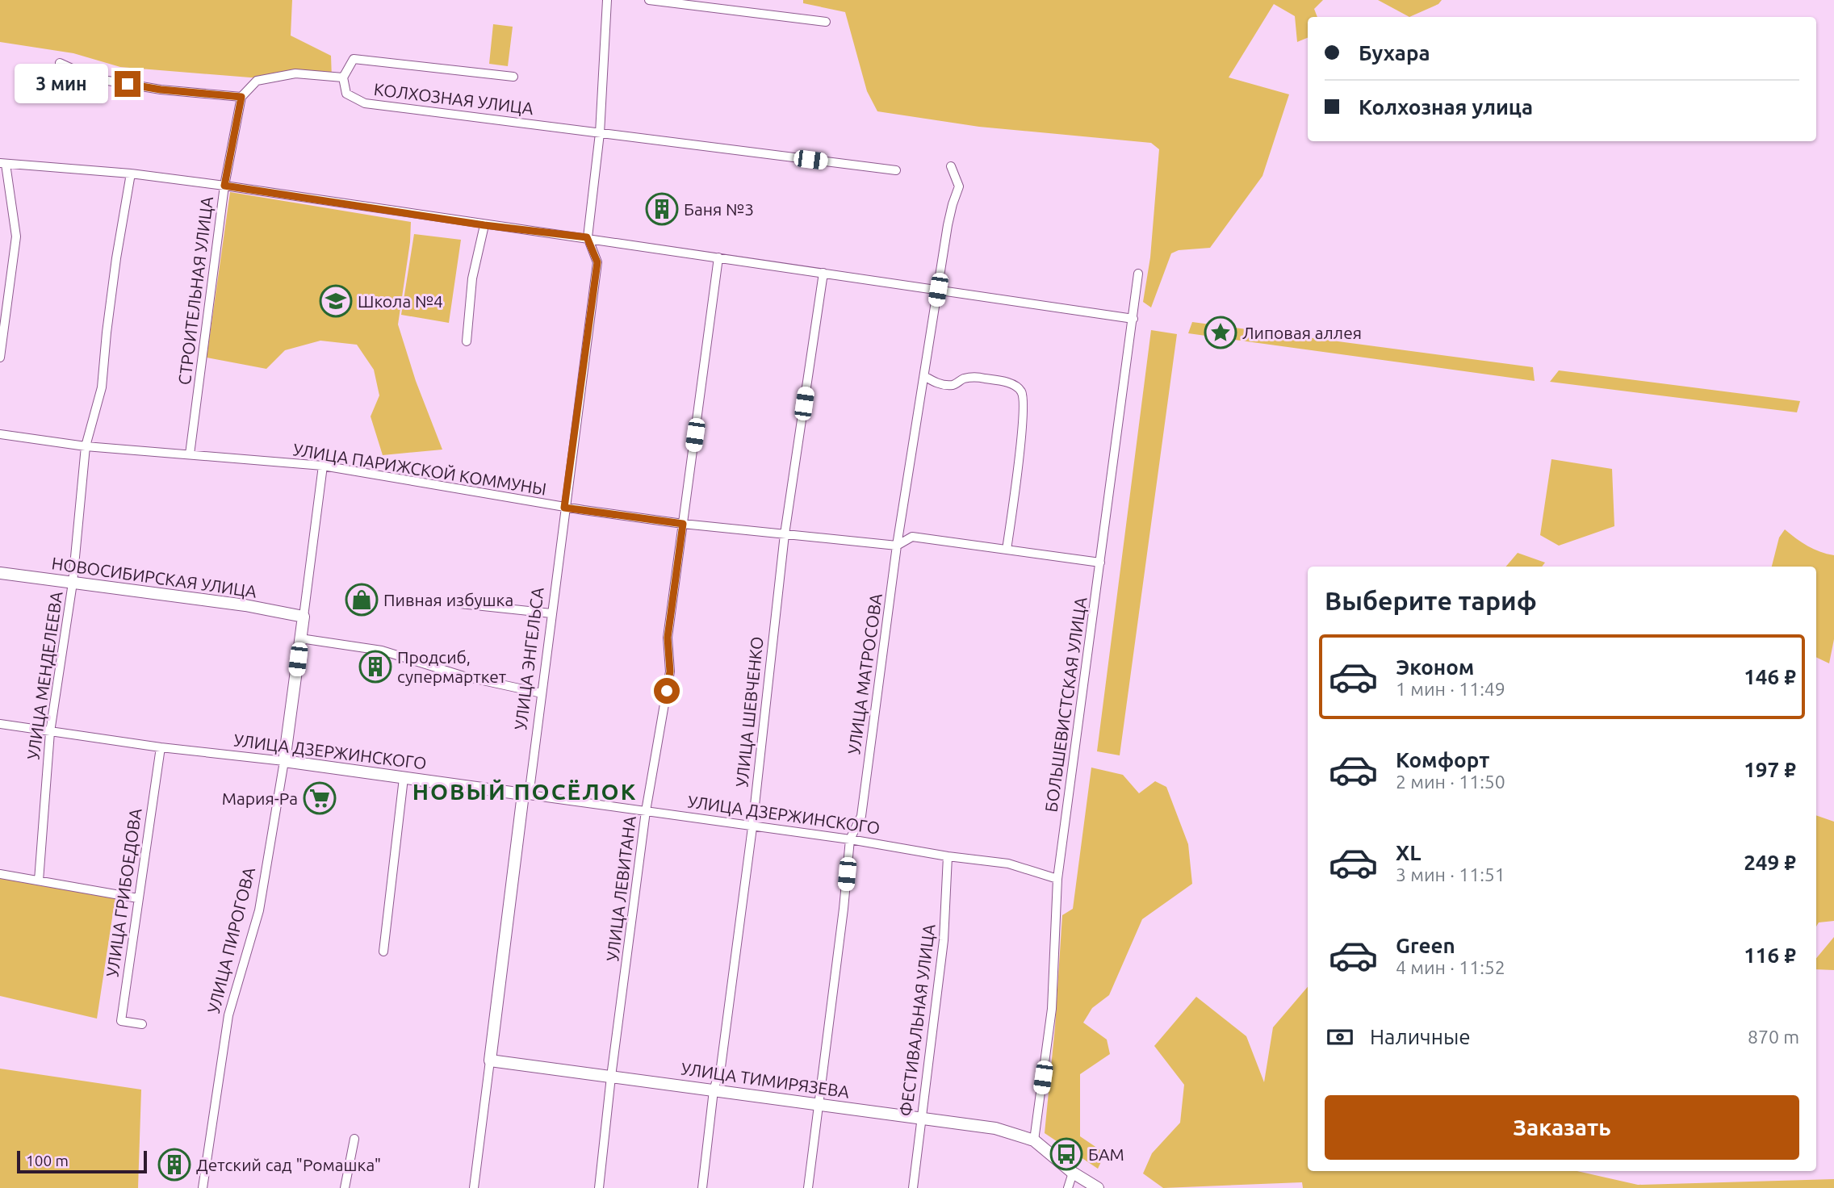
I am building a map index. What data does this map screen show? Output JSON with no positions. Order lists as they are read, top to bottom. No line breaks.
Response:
{"streets":{"street":["КОЛХОЗНАЯ УЛИЦА","СТРОИТЕЛЬНАЯ УЛИЦА","УЛИЦА ПАРИЖСКОЙ КОММУНЫ","НОВОСИБИРСКАЯ УЛИЦА","УЛИЦА ЭНГЕЛЬСА","УЛИЦА МАТРОСОВА","УЛИЦА МЕНДЕЛЕЕВА","БОЛЬШЕВИСТСКАЯ УЛИЦА","УЛИЦА ШЕВЧЕНКО","УЛИЦА ДЗЕРЖИНСКОГО","УЛИЦА ЛЕВИТАНА","УЛИЦА ГРИБОЕДОВА","УЛИЦА ПИРОГОВА","ФЕСТИВАЛЬНАЯ УЛИЦА","УЛИЦА ТИМИРЯЗЕВА"]},"crossings":[["КОЛХОЗНАЯ УЛИЦА","УЛИЦА ЭНГЕЛЬСА"],["СТРОИТЕЛЬНАЯ УЛИЦА","УЛИЦА ПАРИЖСКОЙ КОММУНЫ"],["УЛИЦА ПАРИЖСКОЙ КОММУНЫ","УЛИЦА ЭНГЕЛЬСА"],["УЛИЦА ПАРИЖСКОЙ КОММУНЫ","УЛИЦА МАТРОСОВА"],["УЛИЦА ПАРИЖСКОЙ КОММУНЫ","УЛИЦА МЕНДЕЛЕЕВА"],["УЛИЦА ПАРИЖСКОЙ КОММУНЫ","БОЛЬШЕВИСТСКАЯ УЛИЦА"],["УЛИЦА ПАРИЖСКОЙ КОММУНЫ","УЛИЦА ШЕВЧЕНКО"],["УЛИЦА ПАРИЖСКОЙ КОММУНЫ","УЛИЦА ЛЕВИТАНА"],["УЛИЦА ПАРИЖСКОЙ КОММУНЫ","УЛИЦА ПИРОГОВА"],["НОВОСИБИРСКАЯ УЛИЦА","УЛИЦА МЕНДЕЛЕЕВА"],["НОВОСИБИРСКАЯ УЛИЦА","УЛИЦА ПИРОГОВА"],["УЛИЦА ЭНГЕЛЬСА","УЛИЦА ДЗЕРЖИНСКОГО"],["УЛИЦА ЭНГЕЛЬСА","УЛИЦА ТИМИРЯЗЕВА"],["УЛИЦА МАТРОСОВА","УЛИЦА ДЗЕРЖИНСКОГО"],["УЛИЦА МАТРОСОВА","УЛИЦА ТИМИРЯЗЕВА"],["УЛИЦА МЕНДЕЛЕЕВА","УЛИЦА ДЗЕРЖИНСКОГО"],["БОЛЬШЕВИСТСКАЯ УЛИЦА","УЛИЦА ДЗЕРЖИНСКОГО"],["БОЛЬШЕВИСТСКАЯ УЛИЦА","УЛИЦА ТИМИРЯЗЕВА"],["УЛИЦА ШЕВЧЕНКО","УЛИЦА ДЗЕРЖИНСКОГО"],["УЛИЦА ШЕВЧЕНКО","УЛИЦА ТИМИРЯЗЕВА"],["УЛИЦА ДЗЕРЖИНСКОГО","УЛИЦА ЛЕВИТАНА"],["УЛИЦА ДЗЕРЖИНСКОГО","УЛИЦА ГРИБОЕДОВА"],["УЛИЦА ДЗЕРЖИНСКОГО","УЛИЦА ПИРОГОВА"],["УЛИЦА ДЗЕРЖИНСКОГО","ФЕСТИВАЛЬНАЯ УЛИЦА"],["УЛИЦА ЛЕВИТАНА","УЛИЦА ТИМИРЯЗЕВА"],["ФЕСТИВАЛЬНАЯ УЛИЦА","УЛИЦА ТИМИРЯЗЕВА"]],"districts":["НОВЫЙ ПОСЁЛОК"],"places":{"building":["Баня №3","Продсиб, супермарткет","Детский сад \"Ромашка\""],"school or university":["Школа №4"],"place":["Липовая аллея"],"shop":["Пивная избушка"],"supermarket":["Мария-Ра"],"bus stop":["БАМ"]},"scale_bar":"100 m","page":{"banner":["Бухара","Колхозная улица"],"bubble":"3 мин","heading":"Выберите тариф","list":[{"name":"Эконом","note":"1 мин · 11:49","value":"146 ₽"},{"name":"Комфорт","note":"2 мин · 11:50","value":"197 ₽"},{"name":"XL","note":"3 мин · 11:51","value":"249 ₽"},{"name":"Green","note":"4 мин · 11:52","value":"116 ₽"}],"pay":["Наличные","870 m"],"buttons":"Заказать","scale":"100 m"}}
